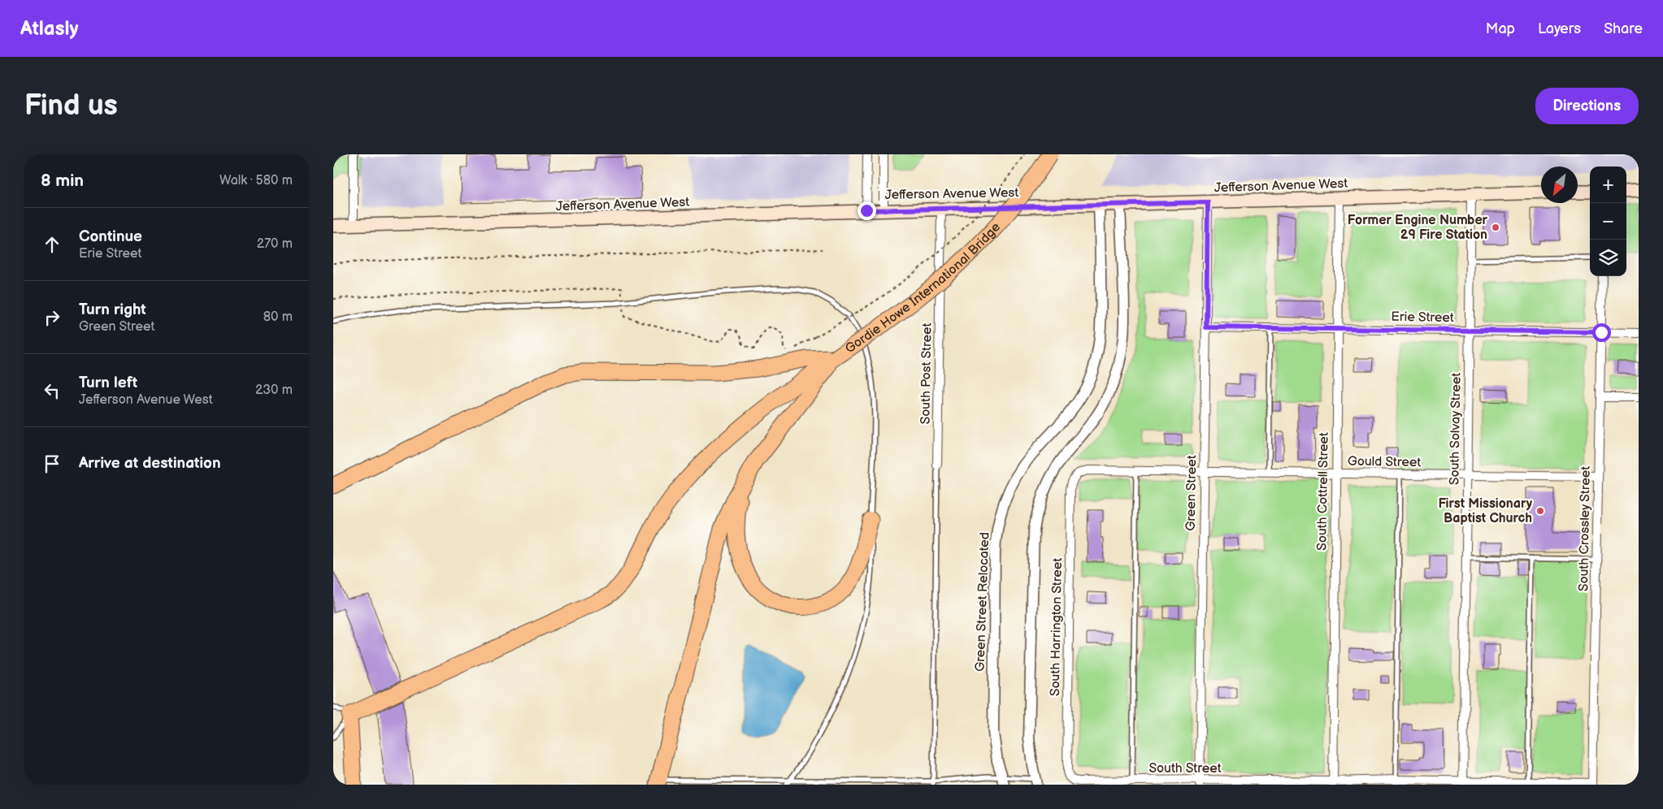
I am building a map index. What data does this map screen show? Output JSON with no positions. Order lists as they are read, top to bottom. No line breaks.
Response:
{"streets":{"highway":["Gordie Howe International Bridge"],"main road":["Jefferson Avenue West"],"street":["Erie Street","South Post Street","South Solvay Street","Gould Street","South Cottrell Street","Green Street","South Crossley Street","Green Street Relocated","South Harrington Street","South Street"]},"crossings":[["Jefferson Avenue West","South Post Street"],["Jefferson Avenue West","South Solvay Street"],["Jefferson Avenue West","South Cottrell Street"],["Jefferson Avenue West","Green Street"],["Jefferson Avenue West","Green Street Relocated"],["Erie Street","South Solvay Street"],["Erie Street","South Cottrell Street"],["Erie Street","Green Street"],["Erie Street","South Crossley Street"],["South Solvay Street","Gould Street"],["South Solvay Street","South Street"],["Gould Street","South Cottrell Street"],["Gould Street","Green Street"],["Gould Street","South Crossley Street"],["Gould Street","South Harrington Street"],["South Cottrell Street","South Street"],["Green Street","South Street"],["South Crossley Street","South Street"],["South Harrington Street","South Street"]],"places":["Former Engine Number 29 Fire Station","First Missionary Baptist Church"],"north":"bottom left","page":{"header":"Atlasly","nav":["Map","Layers","Share"],"buttons":"Directions","title":"Find us","heading":["8 min","Walk · 580 m"],"map_buttons":["+","−"],"list":[["Continue","Erie Street","270 m"],["Turn right","Green Street","80 m"],["Turn left","Jefferson Avenue West","230 m"],"Arrive at destination"]}}
